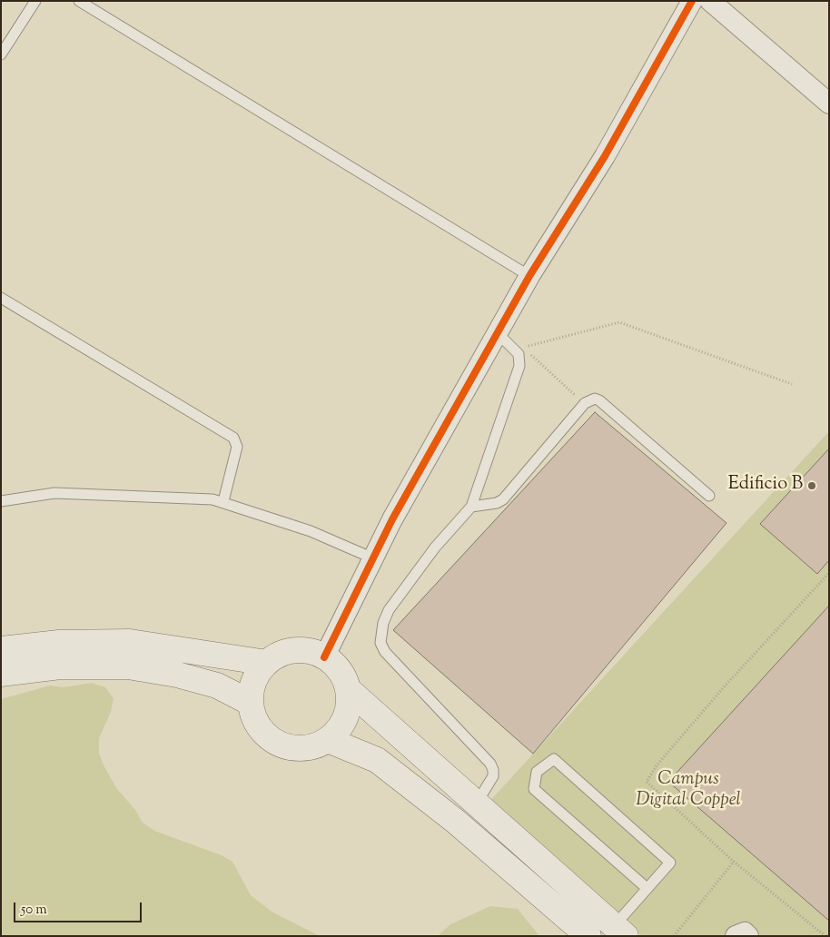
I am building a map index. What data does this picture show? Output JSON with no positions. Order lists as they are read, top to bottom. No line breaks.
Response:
{"parks":["Campus Digital Coppel"],"places":["Edificio B"],"scale_bar":"50 m"}
